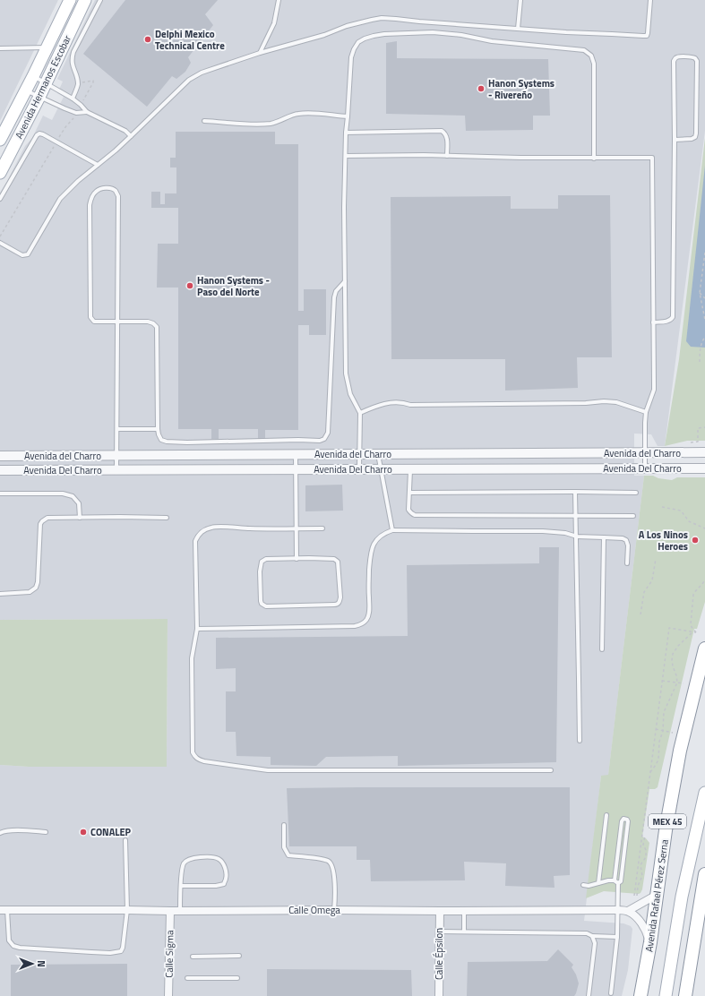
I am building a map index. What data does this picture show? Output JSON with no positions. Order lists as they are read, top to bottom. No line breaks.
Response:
{"streets":{"highway":["MEX 45","Avenida Rafael Pérez Serna"],"main road":["Avenida Hermanos Escobar"],"street":["Avenida del Charro","Avenida Del Charro","Calle Omega","Calle Sigma","Calle Épsilon"]},"crossings":[["Calle Omega","Calle Sigma"],["Calle Omega","Calle Épsilon"]],"places":["Delphi Mexico Technical Centre","Hanon Systems - Rivereño","Hanon Systems - Paso del Norte","A Los Ninos Heroes","CONALEP"],"north":"right"}
